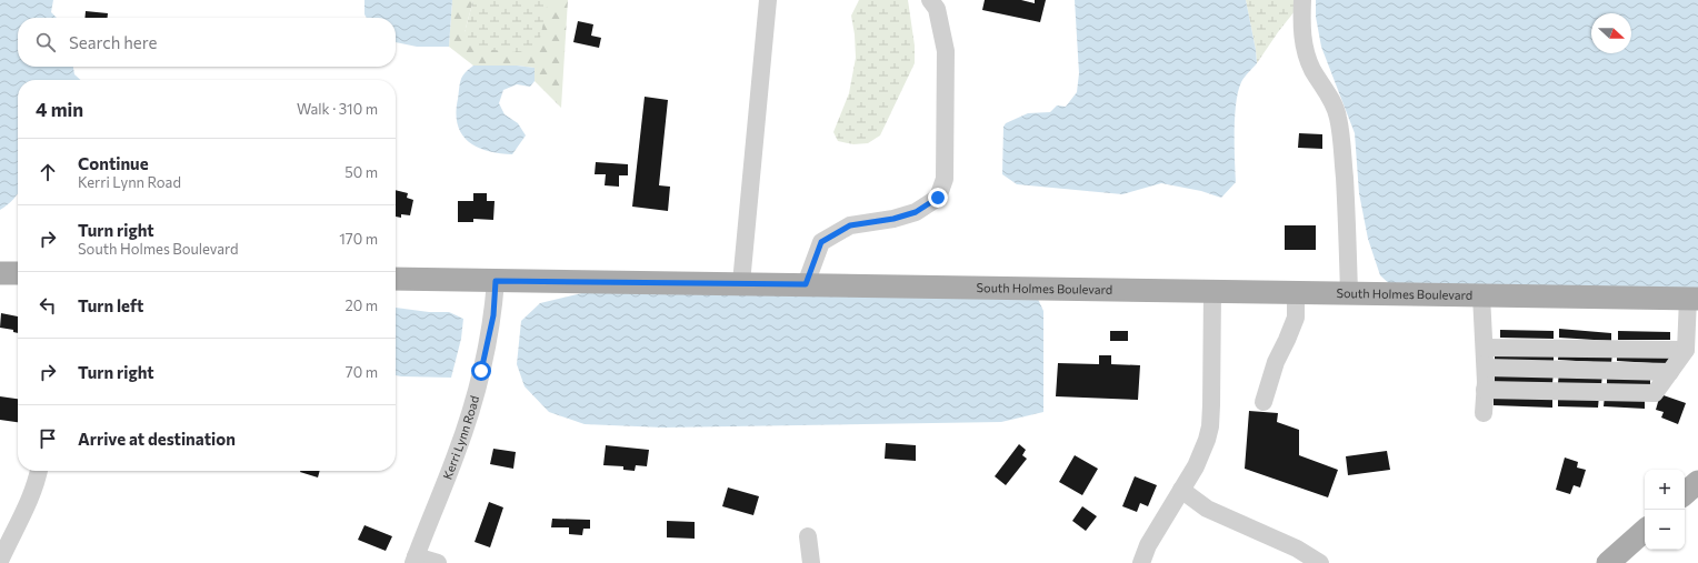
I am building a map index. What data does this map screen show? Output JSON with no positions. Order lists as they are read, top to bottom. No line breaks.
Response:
{"streets":{"main road":["South Holmes Boulevard"],"street":["Kerri Lynn Road"]},"crossings":[["South Holmes Boulevard","Kerri Lynn Road"]],"north":"right","page":{"search":"Search here","heading":["4 min","Walk · 310 m"],"list":[["Continue","Kerri Lynn Road","50 m"],["Turn right","South Holmes Boulevard","170 m"],["Turn left","20 m"],["Turn right","70 m"],"Arrive at destination"],"map_buttons":["+","−"]}}
